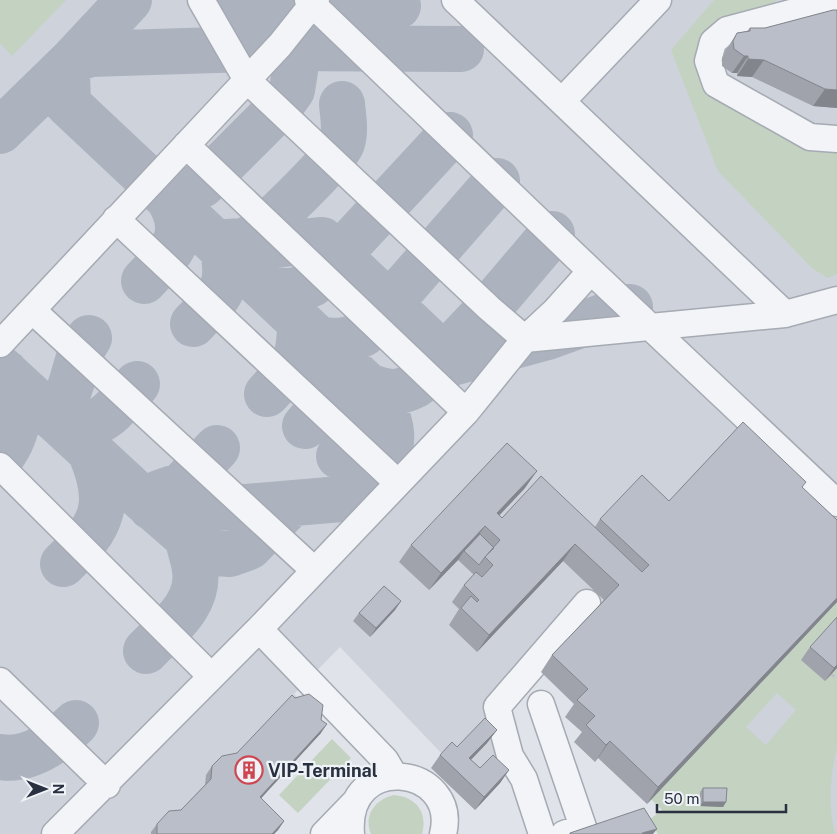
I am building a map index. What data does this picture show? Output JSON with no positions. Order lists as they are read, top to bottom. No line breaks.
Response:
{"places":{"building":["VIP-Terminal"]},"scale_bar":"50 m","north":"right"}
